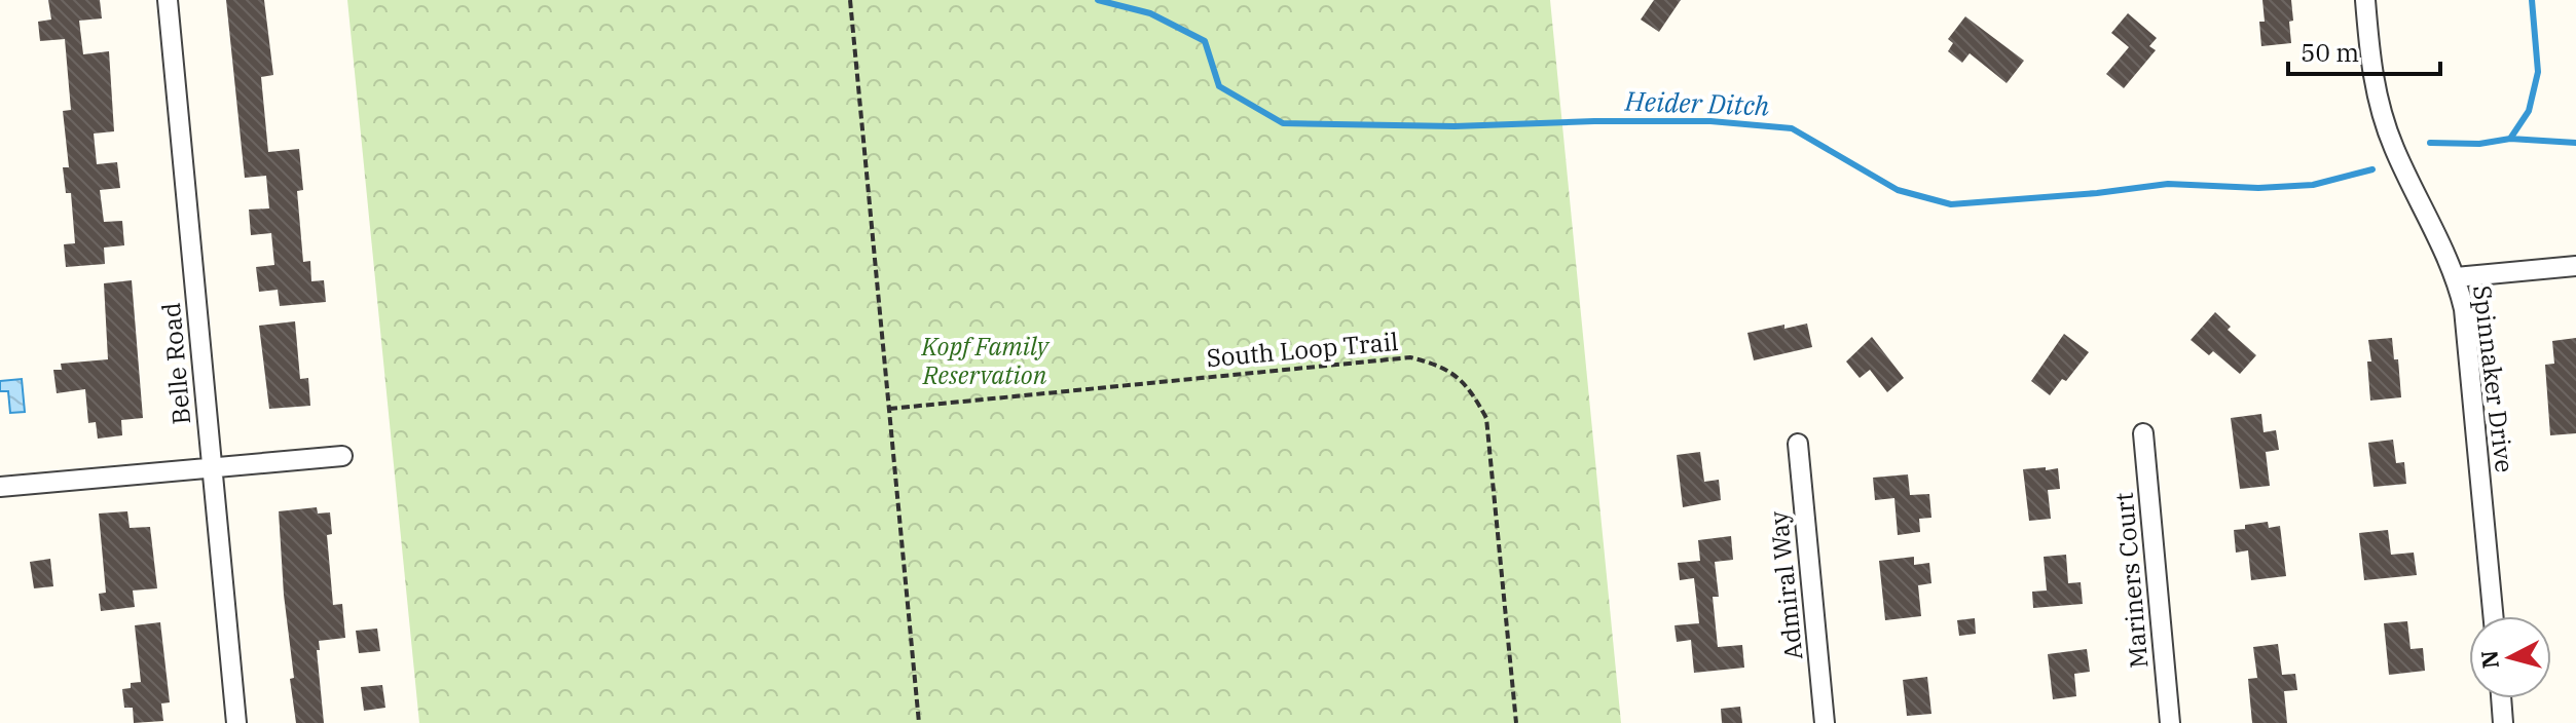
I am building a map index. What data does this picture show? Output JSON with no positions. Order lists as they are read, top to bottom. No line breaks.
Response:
{"streets":{"street":["Belle Road","Spinnaker Drive","Mariners Court","Admiral Way"],"path":["South Loop Trail"]},"water":["Heider Ditch"],"parks":["Kopf Family Reservation"],"scale_bar":"50 m","north":"left"}
